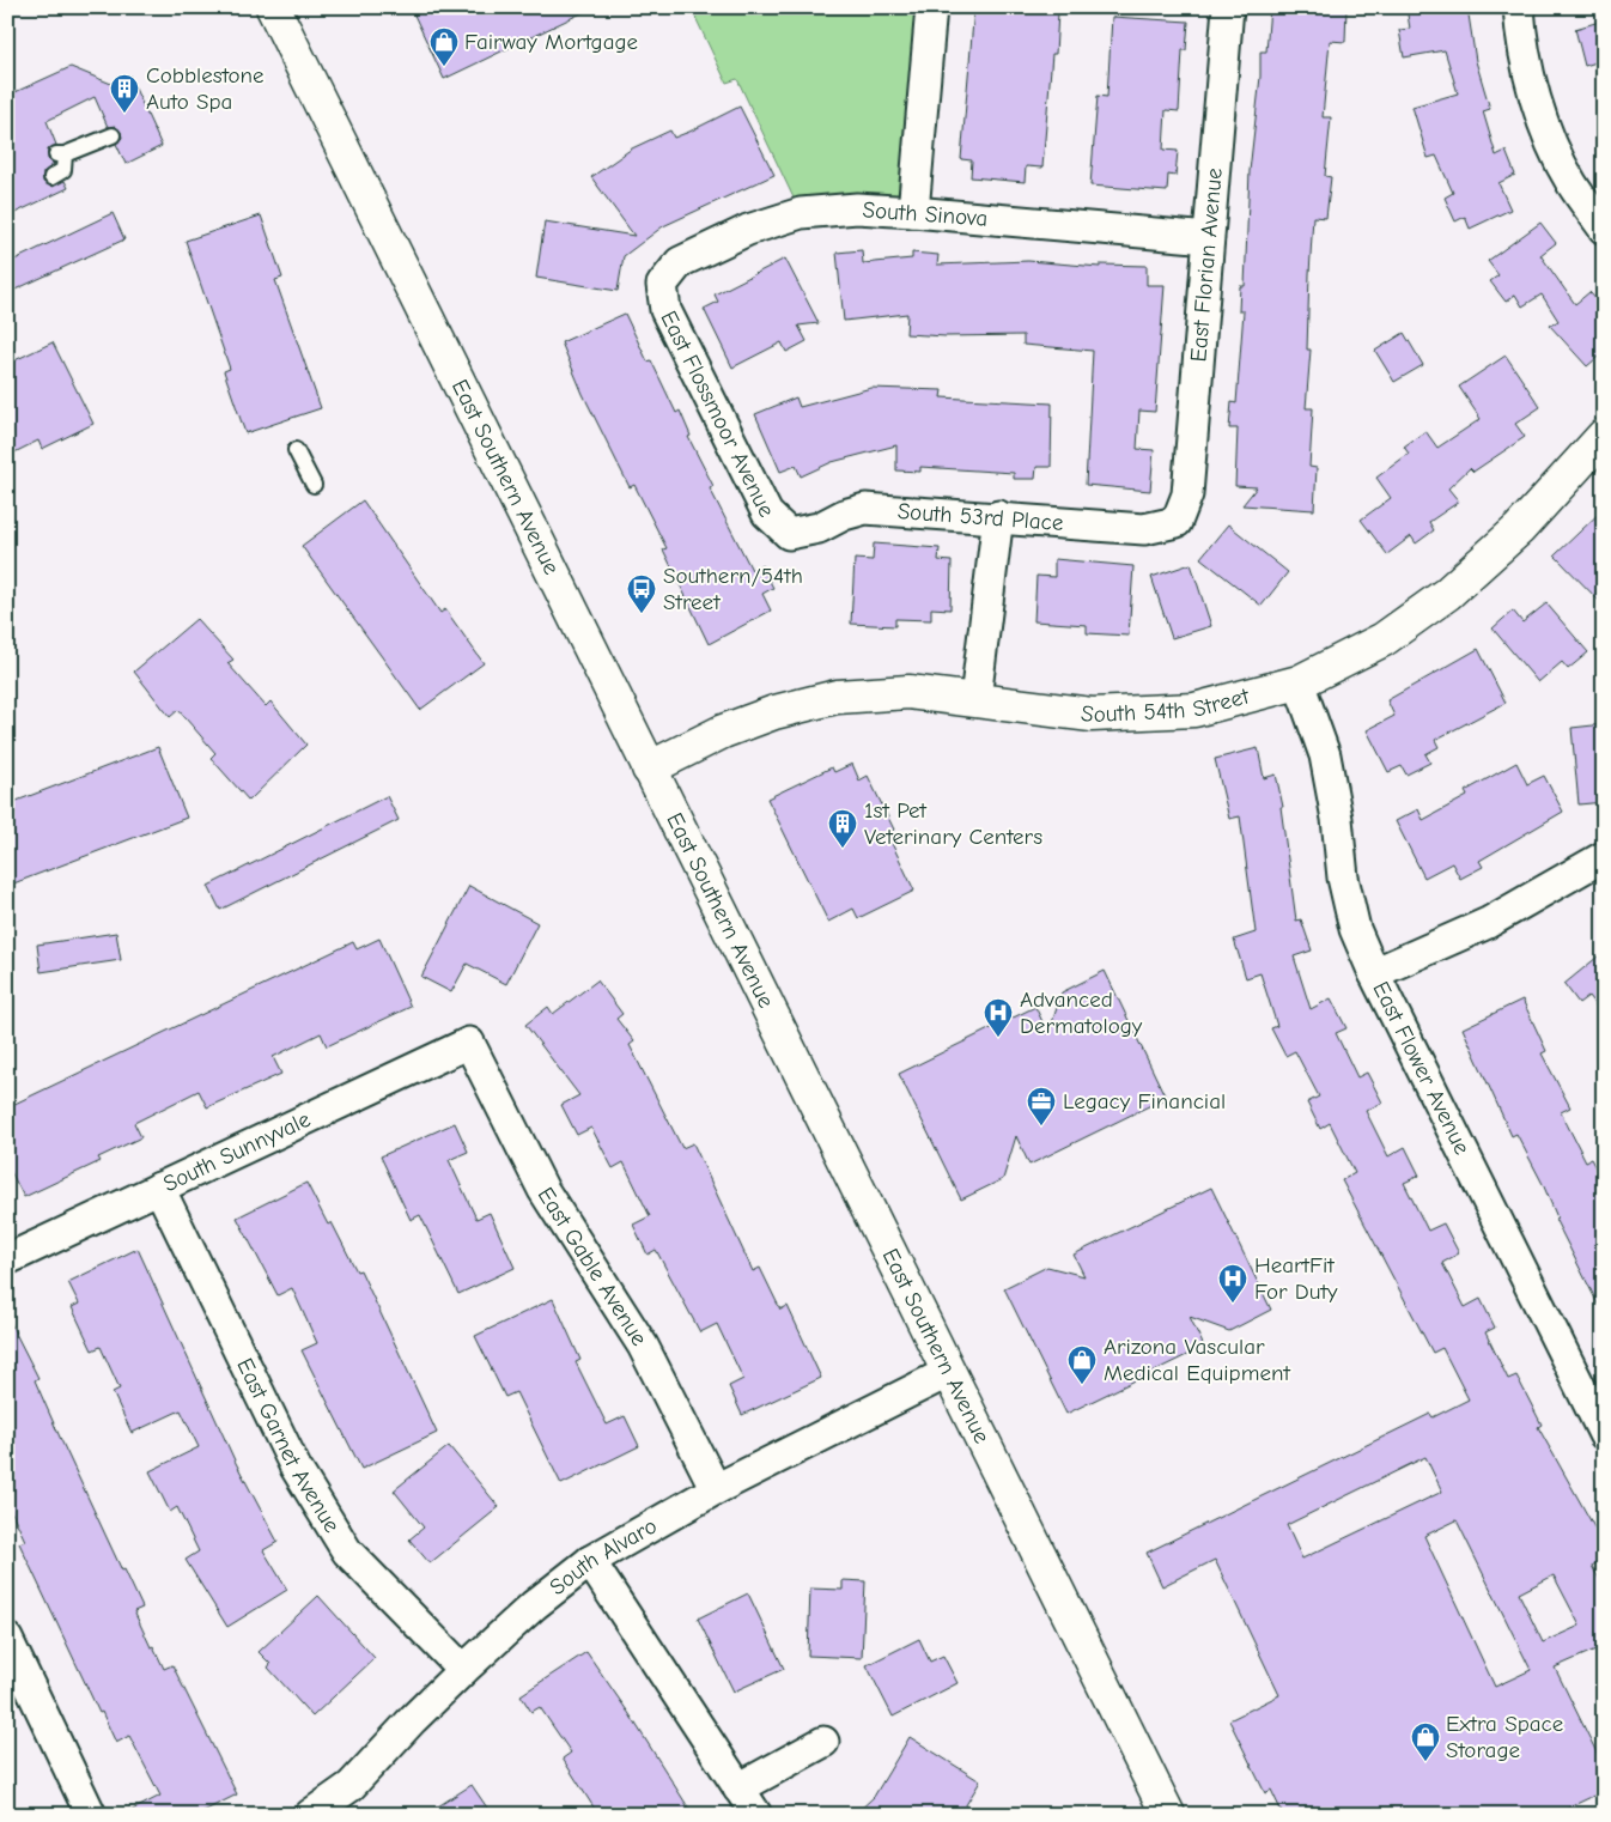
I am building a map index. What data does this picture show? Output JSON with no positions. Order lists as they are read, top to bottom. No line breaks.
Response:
{"streets":{"main road":["East Southern Avenue","South 54th Street"],"street":["South Sinova","East Florian Avenue","East Flossmoor Avenue","South 53rd Place","East Flower Avenue","South Sunnyvale","East Gable Avenue","East Garnet Avenue","South Alvaro"]},"crossings":[["South Sinova","East Florian Avenue"],["South Sinova","East Flossmoor Avenue"],["East Florian Avenue","South 53rd Place"],["East Flossmoor Avenue","South 53rd Place"],["East Southern Avenue","South 54th Street"],["East Southern Avenue","South Alvaro"],["South 54th Street","East Flower Avenue"],["South Sunnyvale","East Gable Avenue"],["South Sunnyvale","East Garnet Avenue"],["East Gable Avenue","South Alvaro"],["East Garnet Avenue","South Alvaro"]],"places":{"shop":["Fairway Mortgage","Arizona Vascular Medical Equipment","Extra Space Storage"],"building":["Cobblestone Auto Spa","1st Pet Veterinary Centers"],"bus stop":["Southern/54th Street"],"hospital":["Advanced Dermatology","HeartFit For Duty"],"office":["Legacy Financial"]}}
